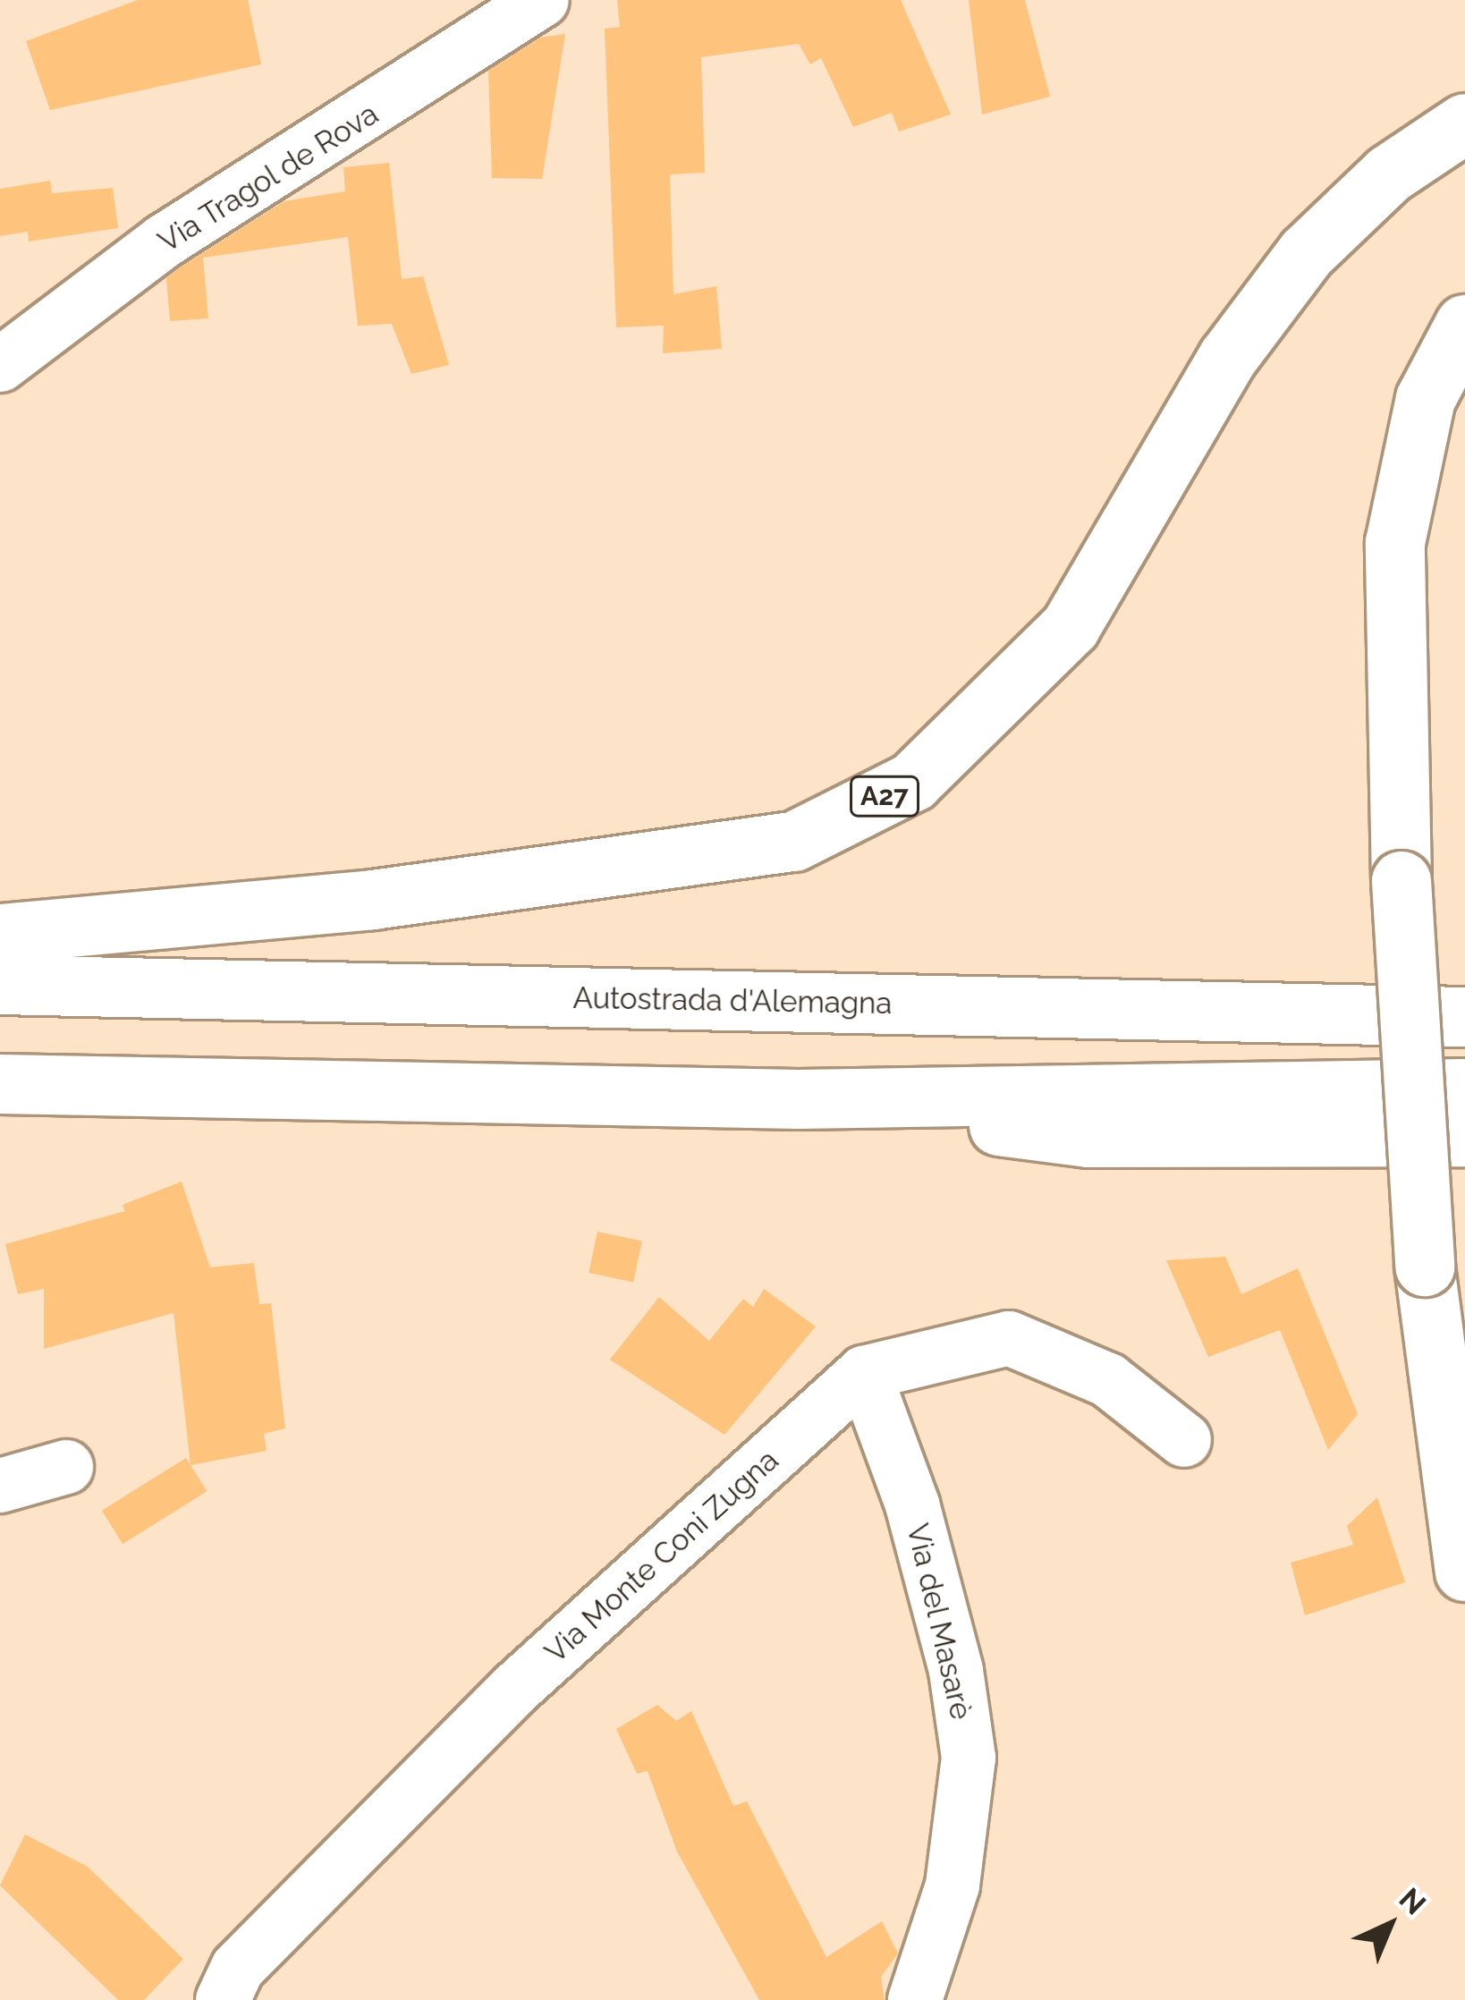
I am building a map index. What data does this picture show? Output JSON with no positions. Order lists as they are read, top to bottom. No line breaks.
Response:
{"streets":{"highway":["A27","Autostrada d'Alemagna"],"street":["Via Tragol de Rova","Via Monte Coni Zugna","Via del Masarè"]},"crossings":[["Via Monte Coni Zugna","Via del Masarè"]],"north":"top right"}
